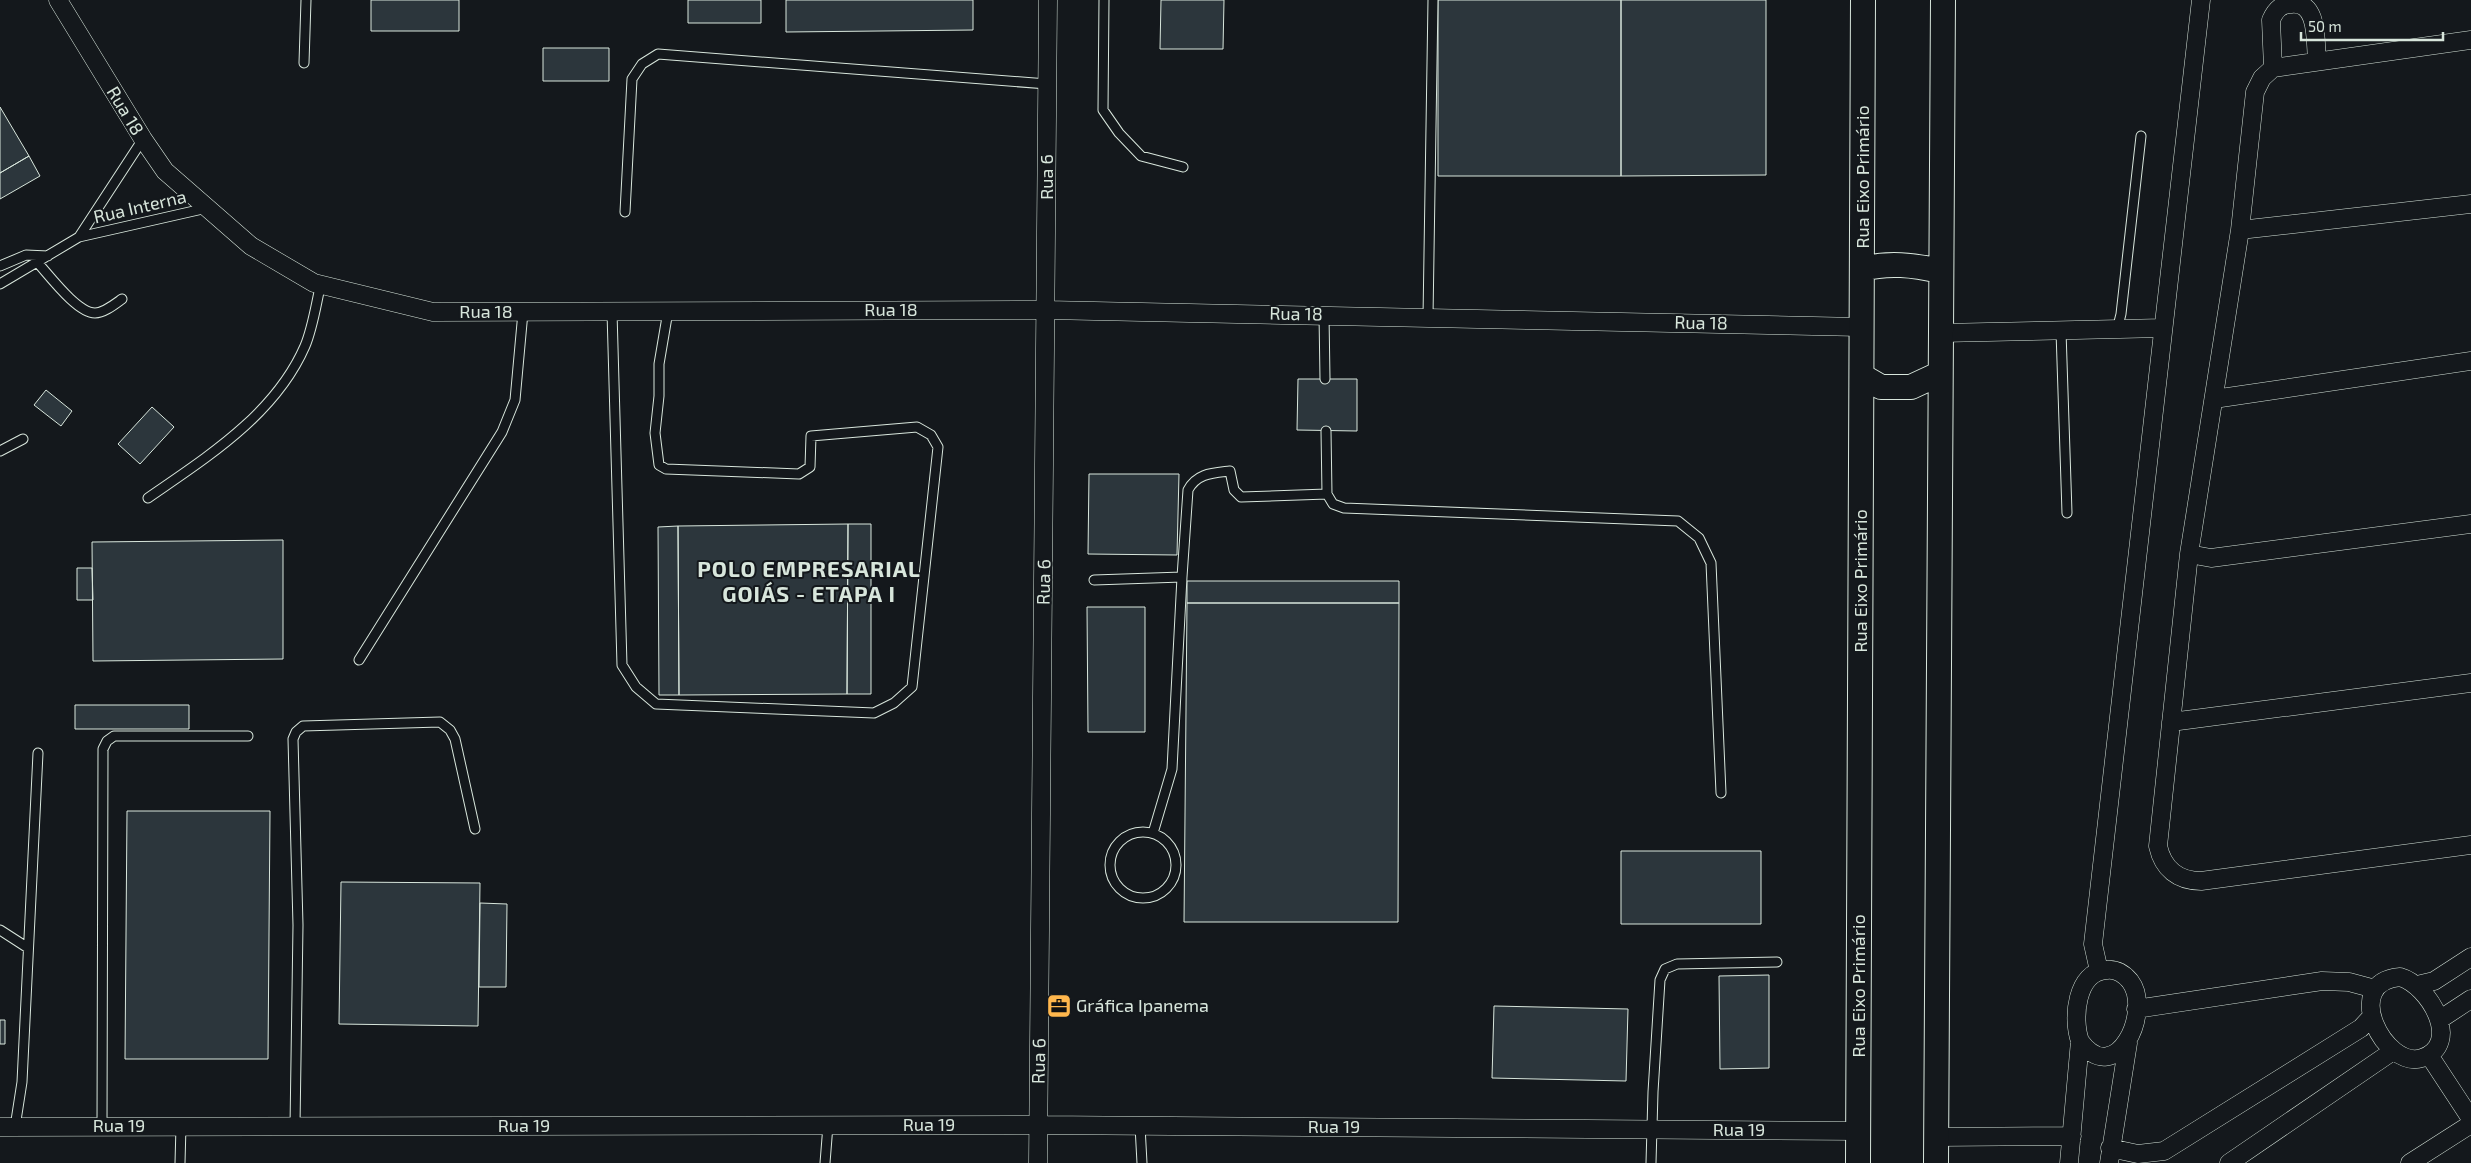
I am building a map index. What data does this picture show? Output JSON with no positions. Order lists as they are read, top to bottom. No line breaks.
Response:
{"streets":{"street":["Rua 18","Rua 6","Rua Eixo Primário","Rua 19"],"lane":["Rua Interna"]},"crossings":[["Rua 18","Rua 6"],["Rua 18","Rua Eixo Primário"],["Rua 18","Rua Interna"],["Rua 6","Rua 19"],["Rua Eixo Primário","Rua 19"]],"districts":["POLO EMPRESARIAL GOIÁS - ETAPA I"],"places":{"office":["Gráfica Ipanema"]},"scale_bar":"50 m"}
